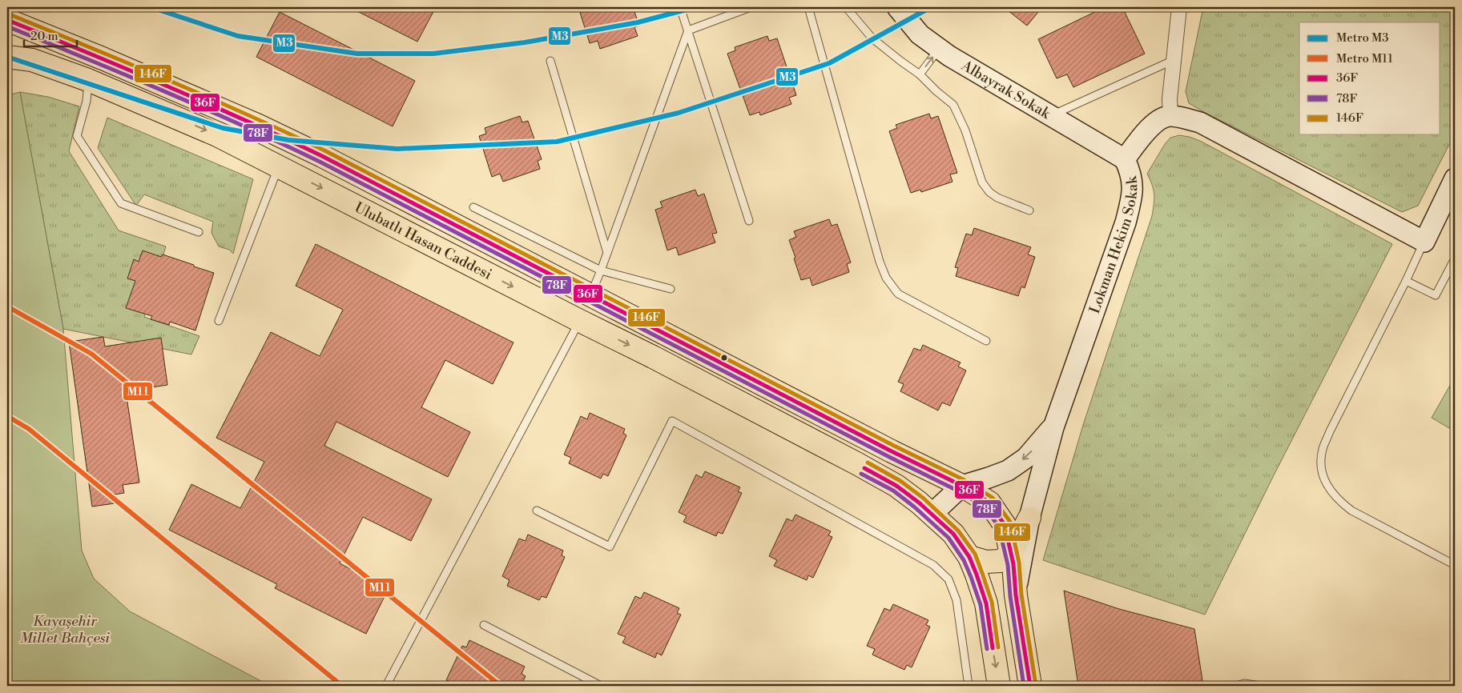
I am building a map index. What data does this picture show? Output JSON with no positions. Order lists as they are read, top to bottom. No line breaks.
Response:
{"streets":{"main road":["Albayrak Sokak","Ulubatlı Hasan Caddesi","Lokman Hekim Sokak"]},"crossings":[["Albayrak Sokak","Lokman Hekim Sokak"],["Ulubatlı Hasan Caddesi","Lokman Hekim Sokak"]],"parks":["Kayaşehir Millet Bahçesi"],"lines":["metro line M3","transit line 146F","transit line 36F","transit line 78F","metro line M11"],"legend":["Metro M3","Metro M11","36F","78F","146F"],"scale_bar":"20 m"}
